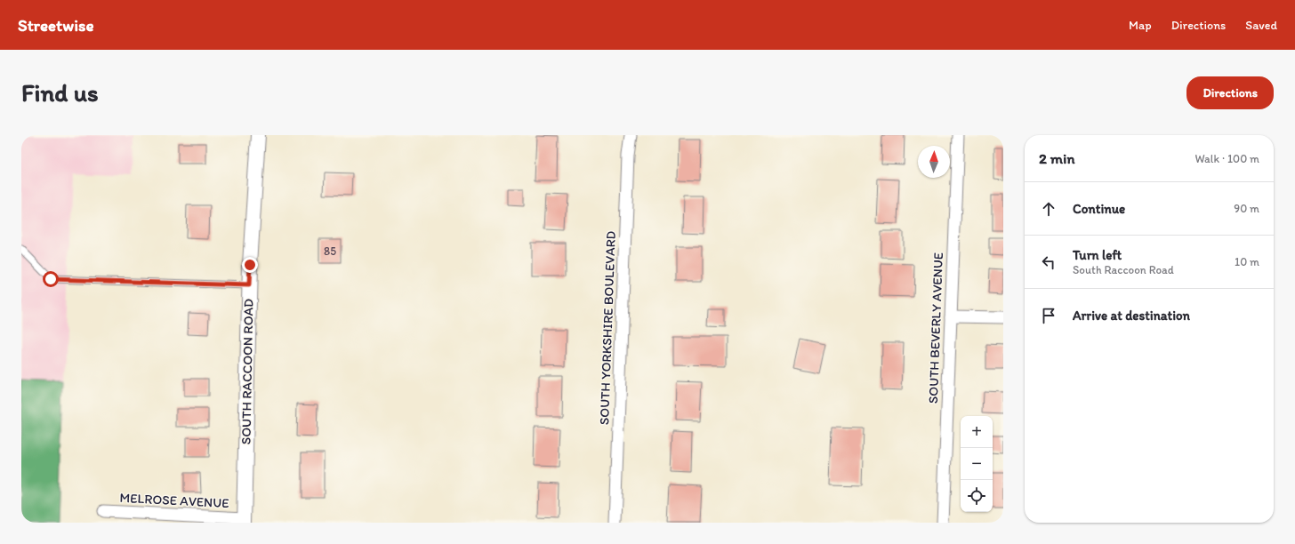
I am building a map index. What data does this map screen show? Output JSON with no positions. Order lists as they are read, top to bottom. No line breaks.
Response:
{"streets":{"street":["SOUTH YORKSHIRE BOULEVARD","SOUTH BEVERLY AVENUE","SOUTH RACCOON ROAD","MELROSE AVENUE"]},"crossings":[["SOUTH RACCOON ROAD","MELROSE AVENUE"]],"house_numbers":["85"],"north":"top","page":{"header":"Streetwise","nav":["Map","Directions","Saved"],"buttons":"Directions","title":"Find us","heading":["2 min","Walk · 100 m"],"list":[["Continue","90 m"],["Turn left","South Raccoon Road","10 m"],"Arrive at destination"],"map_buttons":["+","−"]}}
